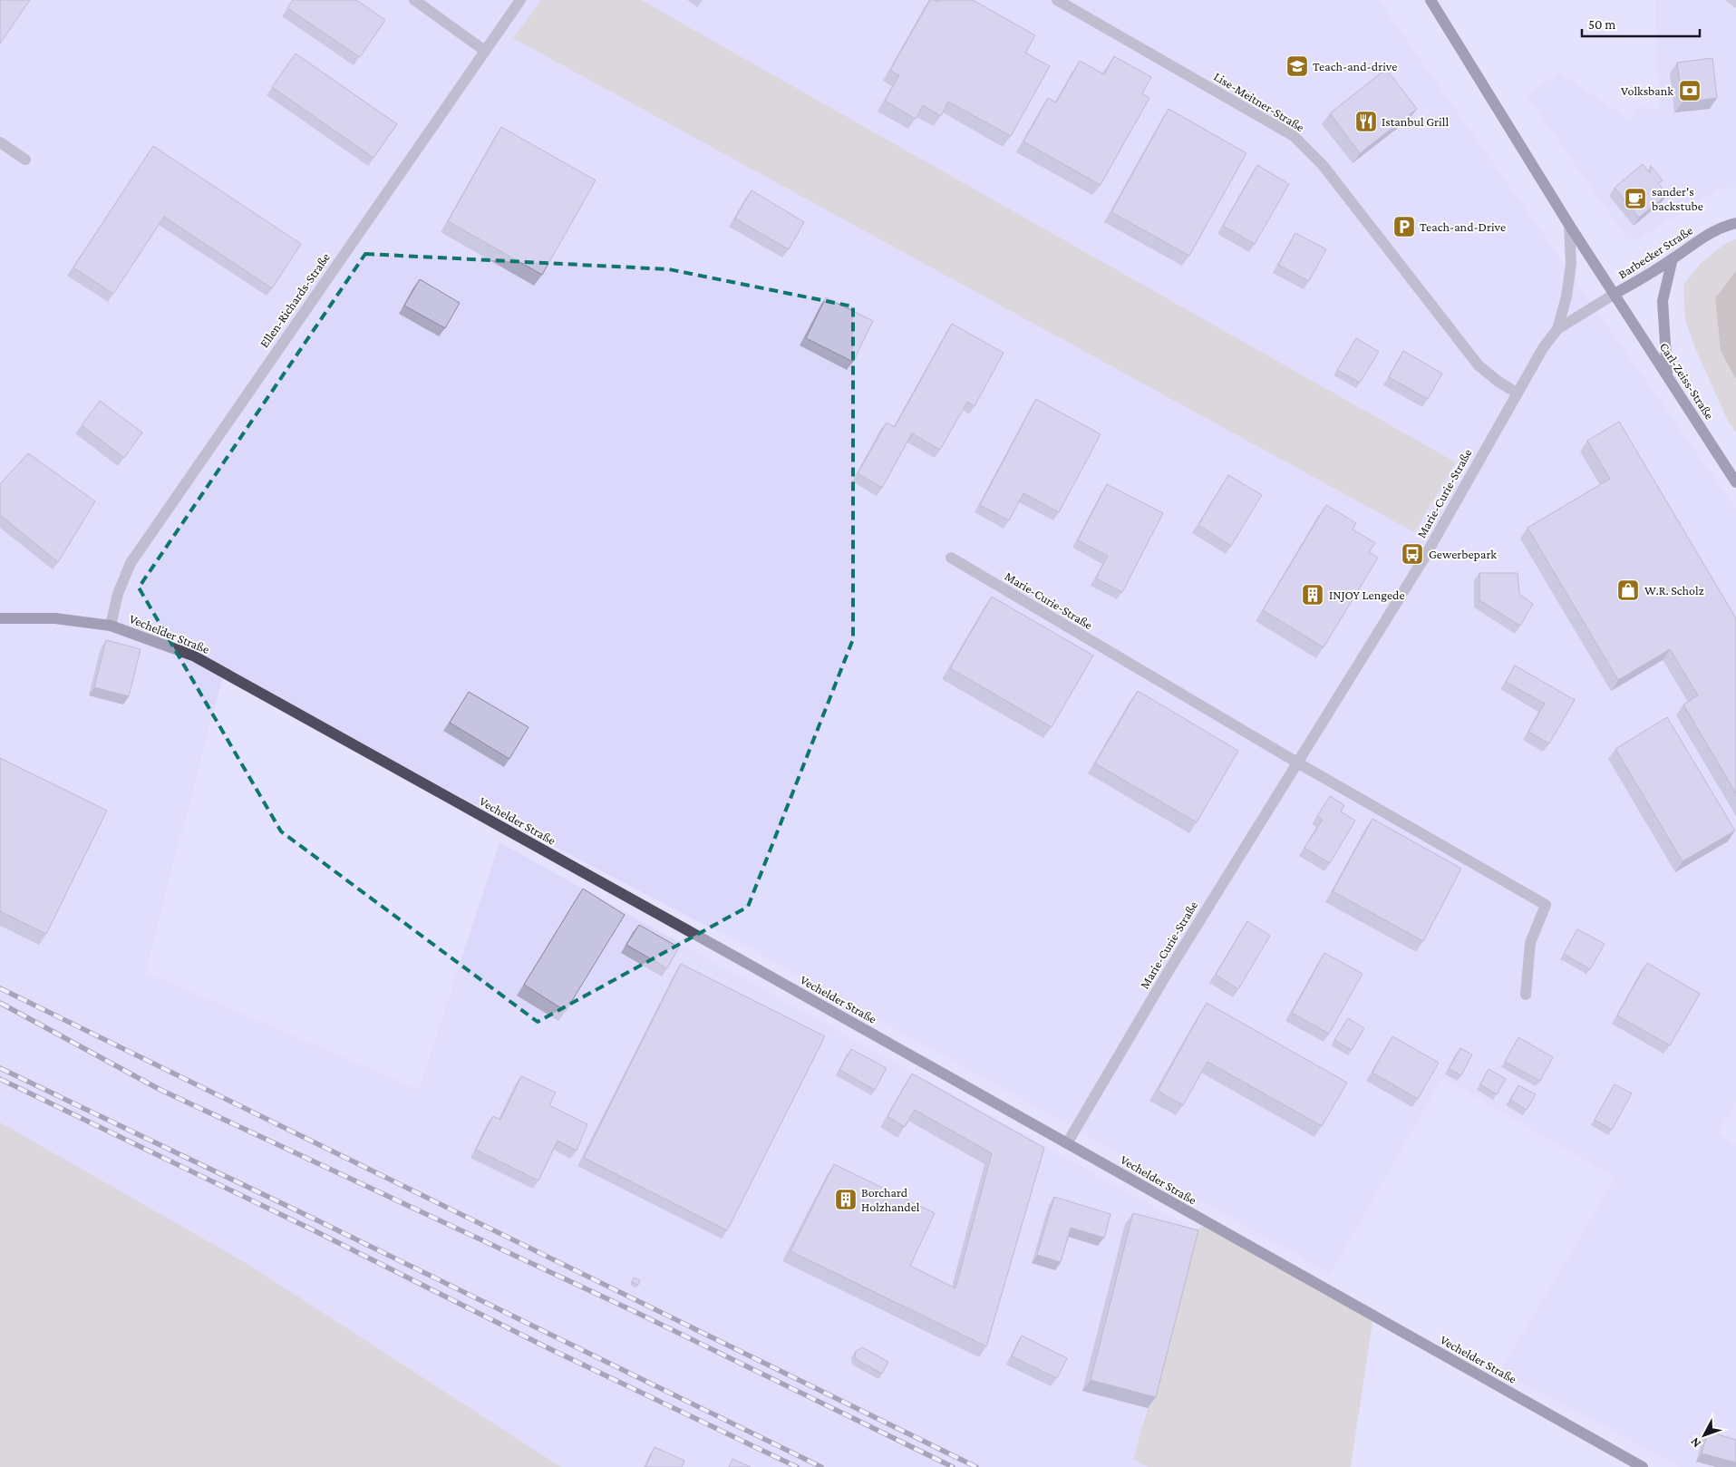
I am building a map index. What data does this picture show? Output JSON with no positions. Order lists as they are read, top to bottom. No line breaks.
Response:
{"streets":{"main road":["Barbecker Straße","Carl-Zeiss-Straße","Vechelder Straße"],"street":["Lise-Meitner-Straße","Ellen-Richards-Straße","Marie-Curie-Straße"]},"crossings":[["Lise-Meitner-Straße","Marie-Curie-Straße"],["Barbecker Straße","Carl-Zeiss-Straße"],["Barbecker Straße","Marie-Curie-Straße"],["Ellen-Richards-Straße","Vechelder Straße"],["Carl-Zeiss-Straße","Marie-Curie-Straße"],["Marie-Curie-Straße","Vechelder Straße"]],"places":{"school or university":["Teach-and-drive"],"bank":["Volksbank"],"restaurant":["Istanbul Grill"],"cafe":["sander's backstube"],"parking":["Teach-and-Drive"],"bus stop":["Gewerbepark"],"shop":["W.R. Scholz"],"building":["INJOY Lengede","Borchard Holzhandel"]},"scale_bar":"50 m","north":"bottom left"}
